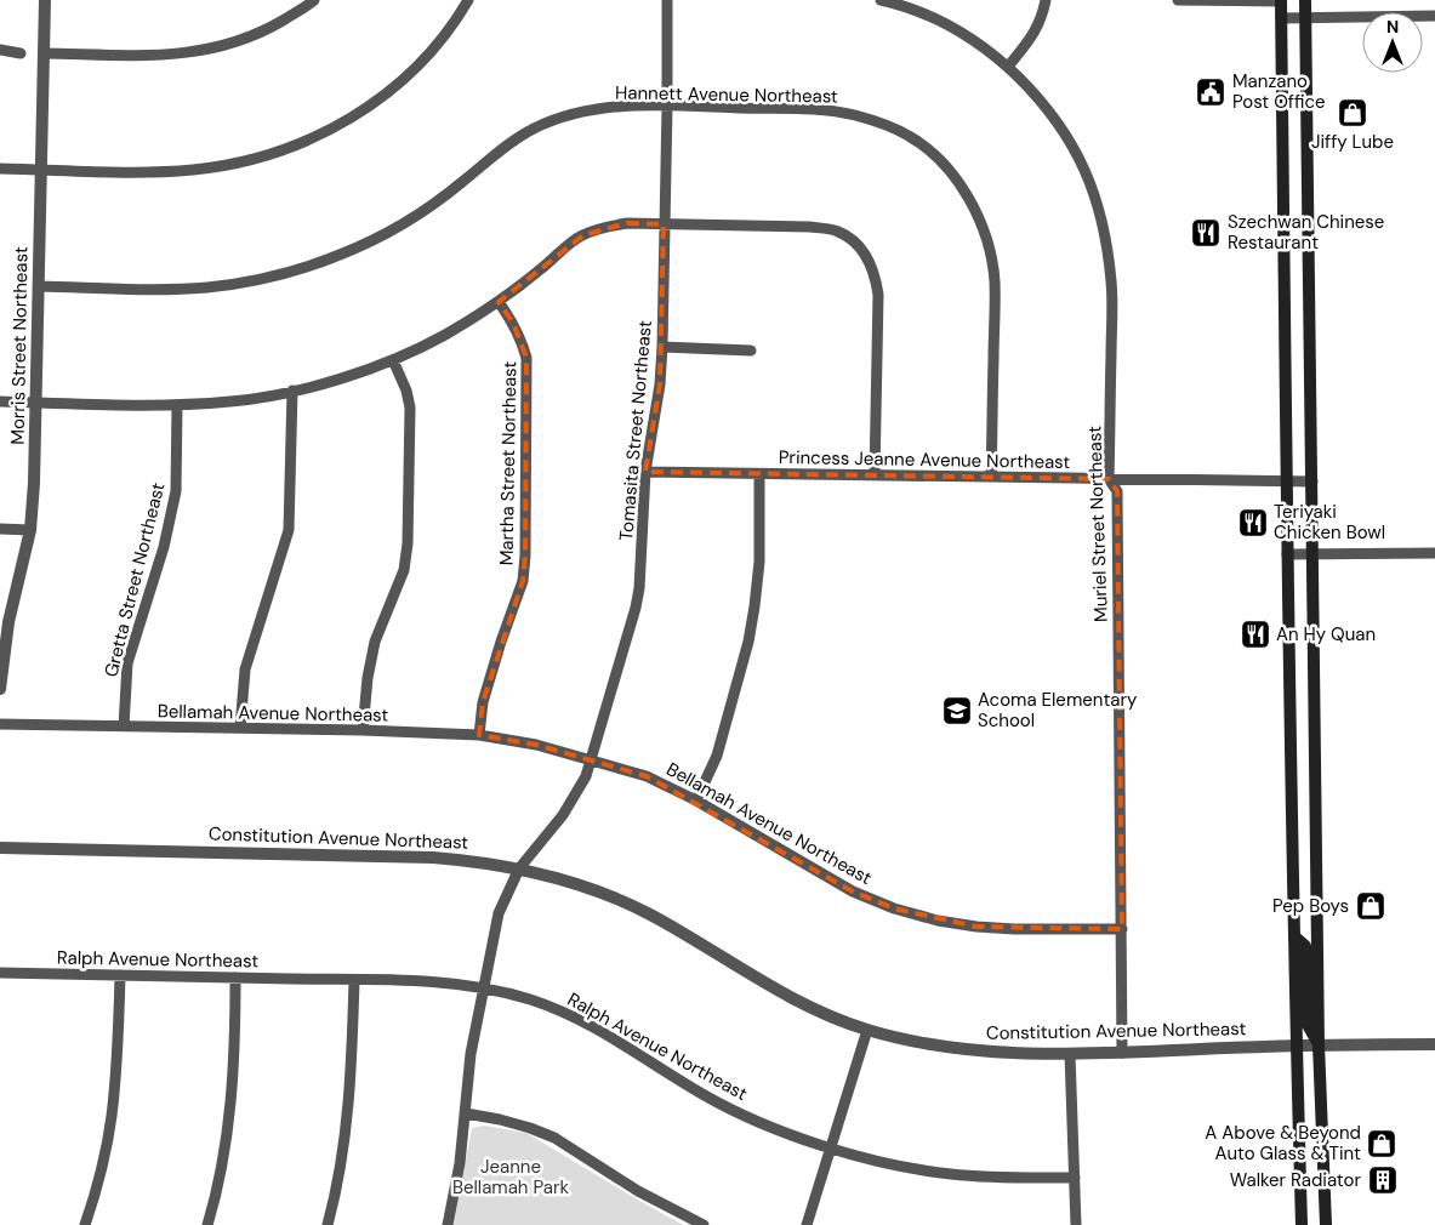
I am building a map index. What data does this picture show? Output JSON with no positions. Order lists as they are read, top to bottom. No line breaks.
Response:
{"streets":{"street":["Hannett Avenue Northeast","Morris Street Northeast","Tomasita Street Northeast","Princess Jeanne Avenue Northeast","Martha Street Northeast","Muriel Street Northeast","Gretta Street Northeast","Bellamah Avenue Northeast","Constitution Avenue Northeast","Ralph Avenue Northeast"]},"crossings":[["Hannett Avenue Northeast","Morris Street Northeast"],["Hannett Avenue Northeast","Tomasita Street Northeast"],["Hannett Avenue Northeast","Princess Jeanne Avenue Northeast"],["Tomasita Street Northeast","Princess Jeanne Avenue Northeast"],["Tomasita Street Northeast","Bellamah Avenue Northeast"],["Tomasita Street Northeast","Constitution Avenue Northeast"],["Tomasita Street Northeast","Ralph Avenue Northeast"],["Princess Jeanne Avenue Northeast","Muriel Street Northeast"],["Martha Street Northeast","Bellamah Avenue Northeast"],["Muriel Street Northeast","Bellamah Avenue Northeast"],["Muriel Street Northeast","Constitution Avenue Northeast"],["Gretta Street Northeast","Bellamah Avenue Northeast"]],"parks":["Jeanne Bellamah Park"],"places":{"public building":["Manzano Post Office"],"shop":["Jiffy Lube","Pep Boys","A Above & Beyond Auto Glass & Tint"],"restaurant":["Szechwan Chinese Restaurant","Teriyaki Chicken Bowl","An Hy Quan"],"school or university":["Acoma Elementary School"],"building":["Walker Radiator"]},"north":"top"}
